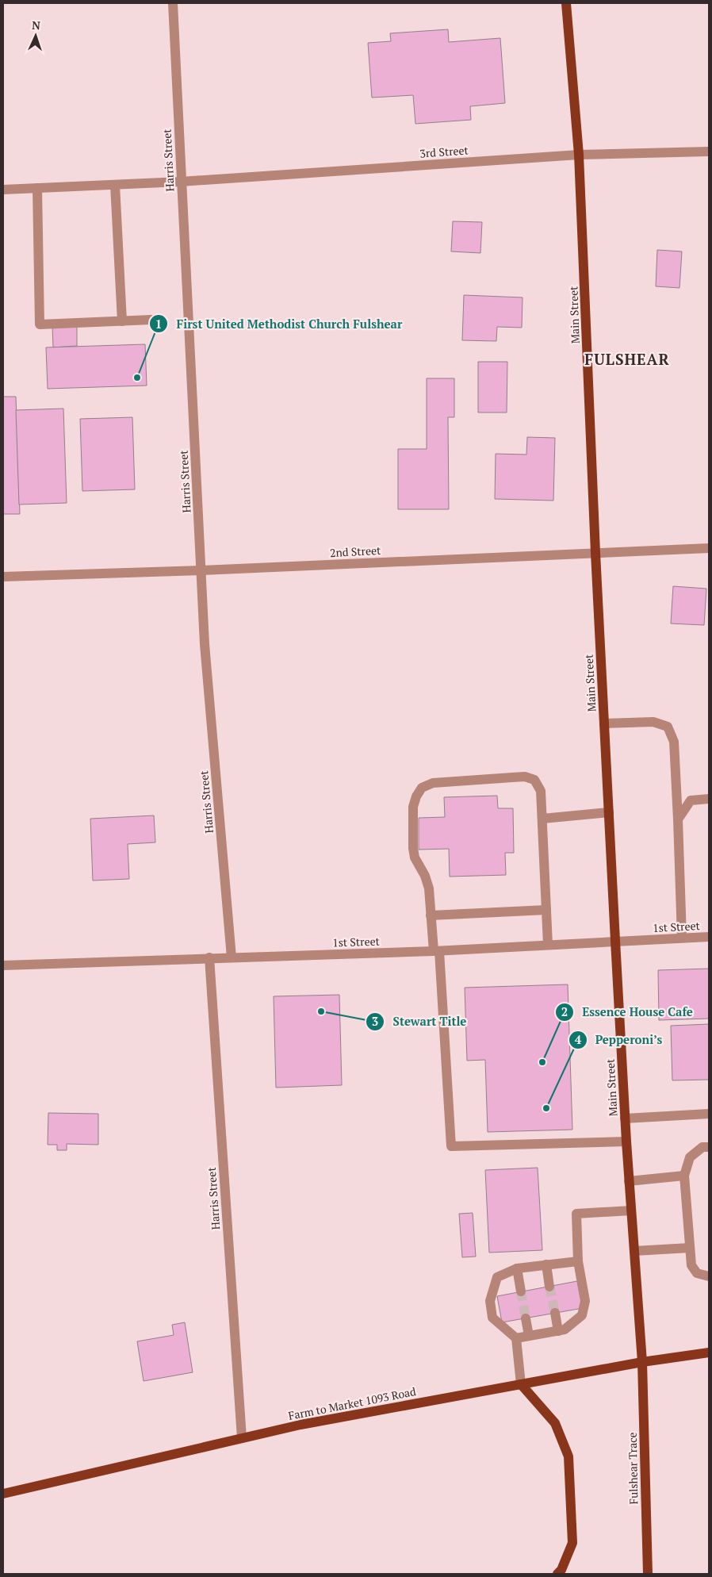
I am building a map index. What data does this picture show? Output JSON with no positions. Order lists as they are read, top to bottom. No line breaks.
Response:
{"streets":{"main road":["Main Street","Farm to Market 1093 Road","Fulshear Trace"],"street":["3rd Street","Harris Street","2nd Street","1st Street"]},"crossings":[["3rd Street","Harris Street"],["3rd Street","Main Street"],["Harris Street","2nd Street"],["Harris Street","1st Street"],["Harris Street","Farm to Market 1093 Road"],["Main Street","2nd Street"],["Main Street","1st Street"],["Main Street","Farm to Market 1093 Road"],["Main Street","Fulshear Trace"],["Farm to Market 1093 Road","Fulshear Trace"]],"districts":["FULSHEAR"],"places":["First United Methodist Church Fulshear","Stewart Title","Essence House Cafe","Pepperoni’s"],"north":"top"}
